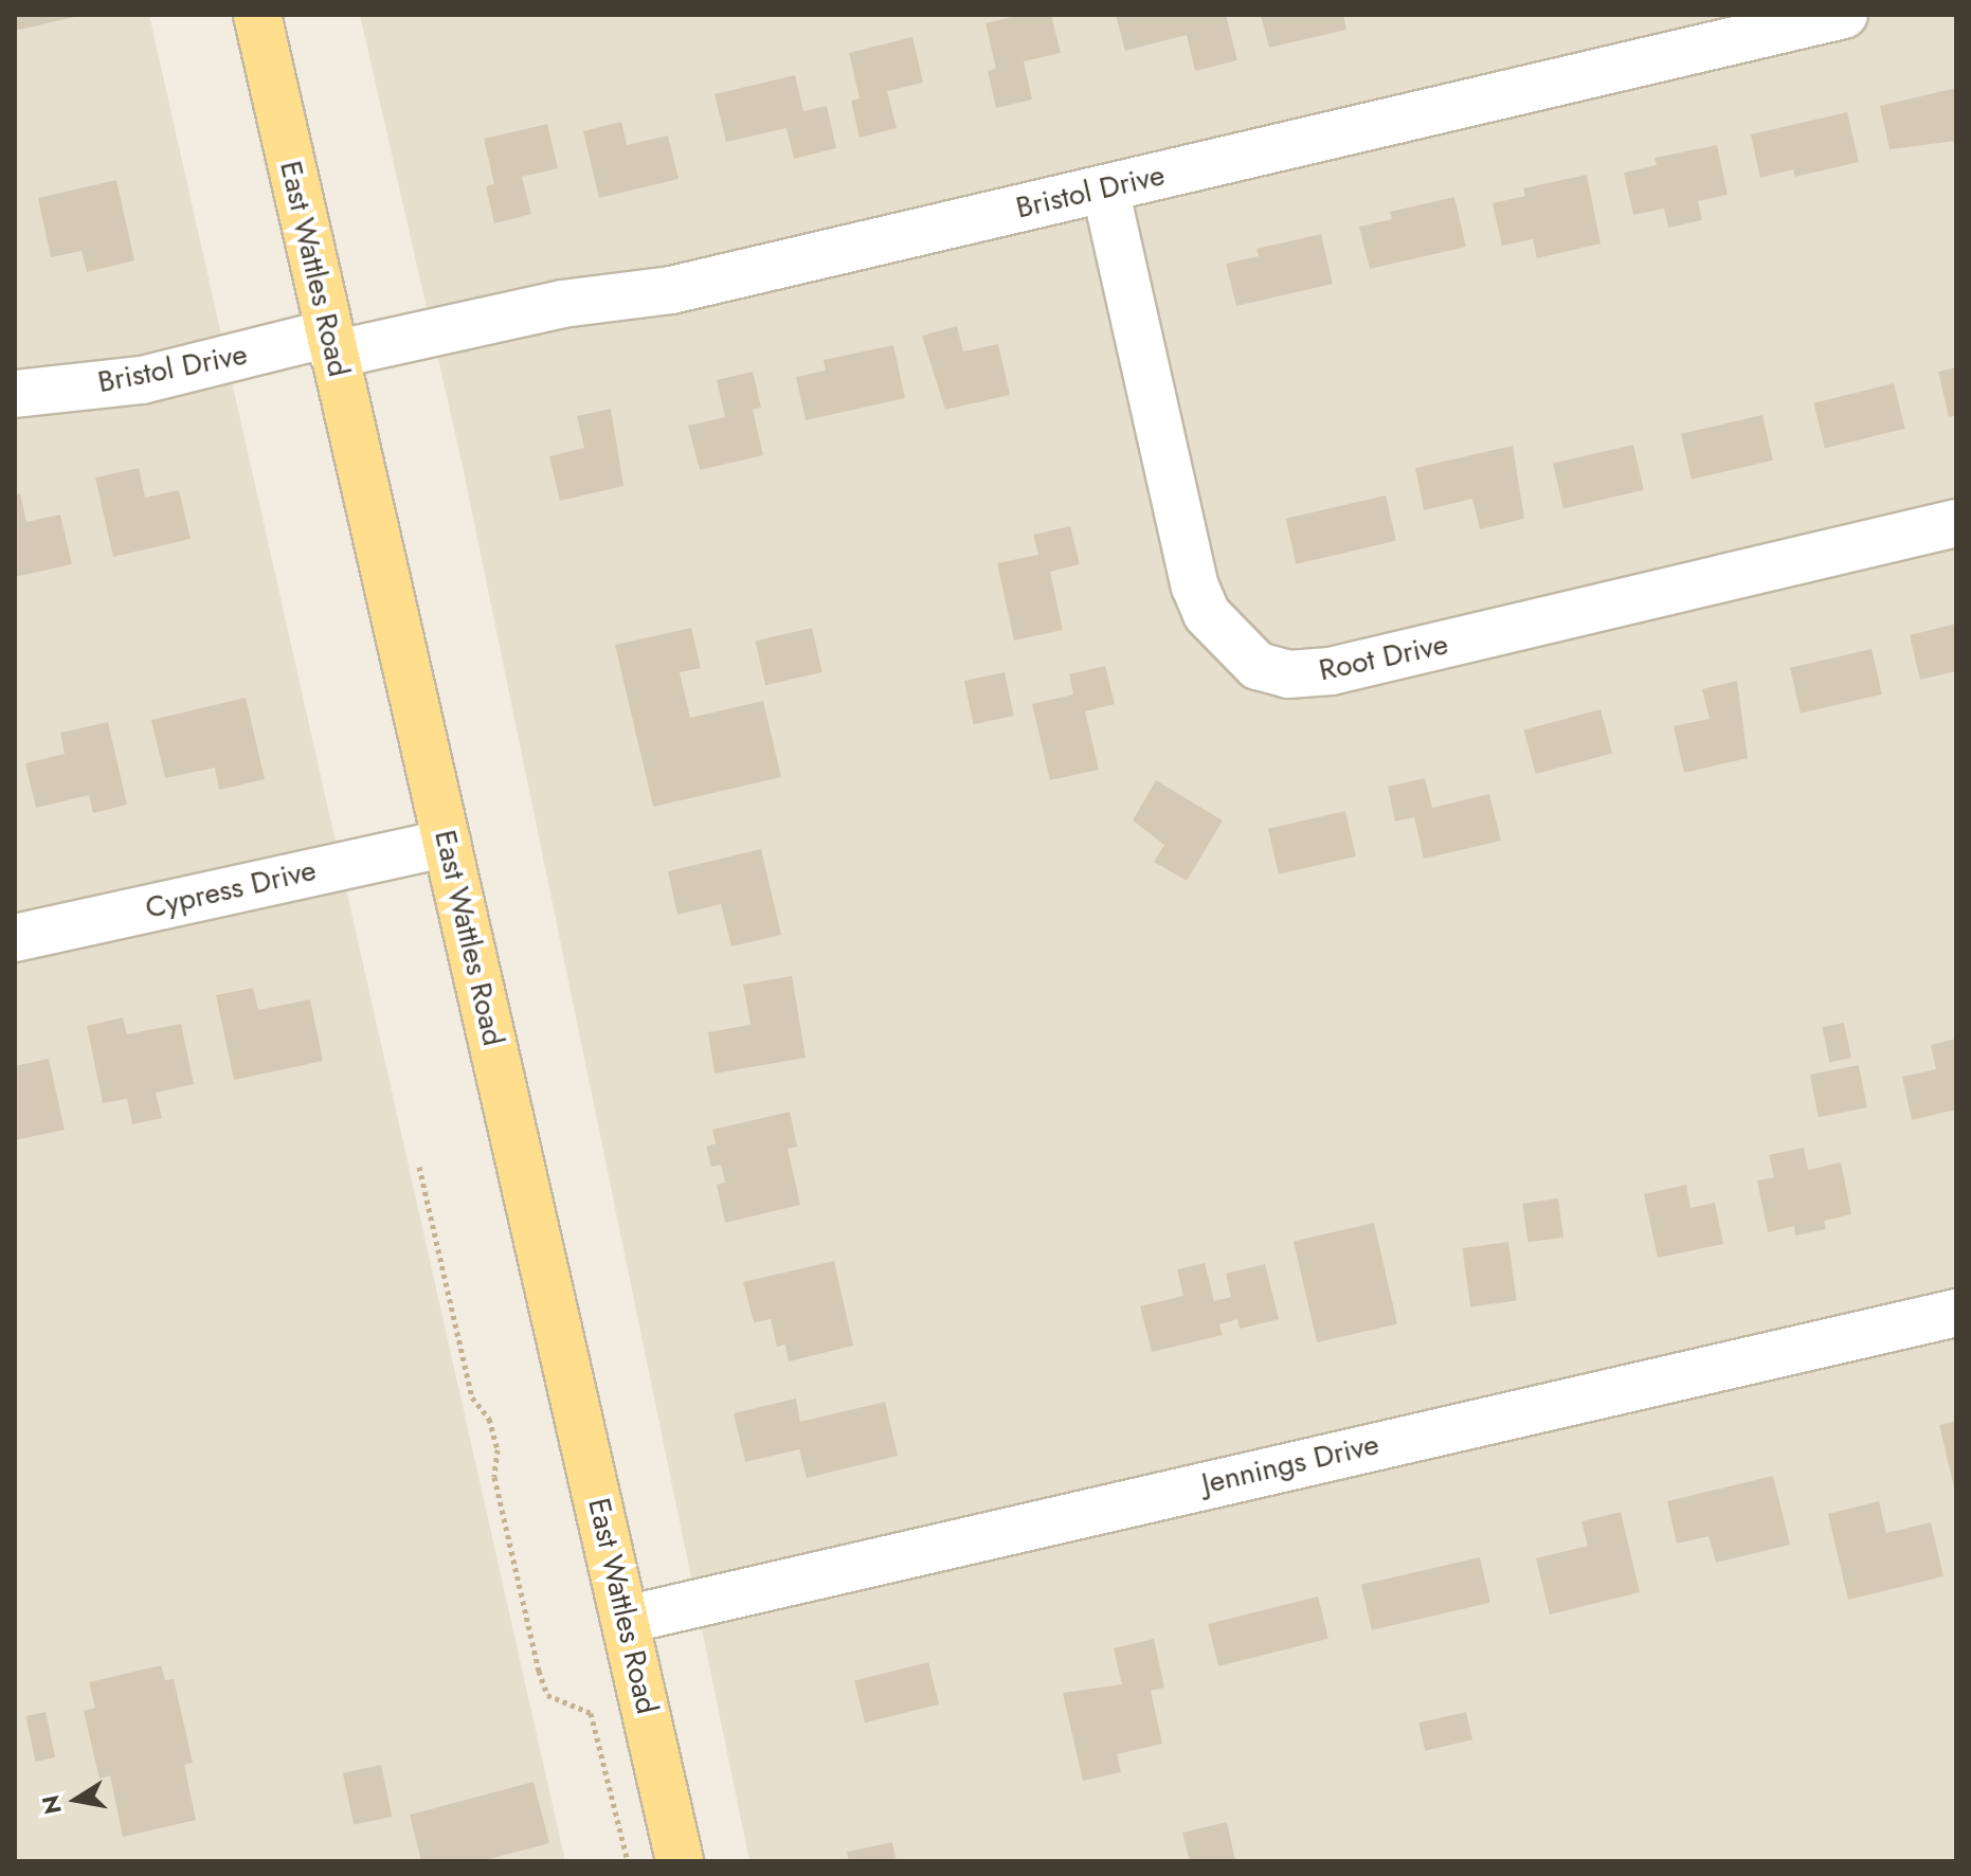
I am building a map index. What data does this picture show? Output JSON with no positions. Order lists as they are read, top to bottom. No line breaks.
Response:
{"streets":{"main road":["East Wattles Road"],"street":["Bristol Drive","Root Drive","Cypress Drive","Jennings Drive"]},"crossings":[["Bristol Drive","East Wattles Road"],["Bristol Drive","Root Drive"],["East Wattles Road","Cypress Drive"],["East Wattles Road","Jennings Drive"]],"north":"left"}
